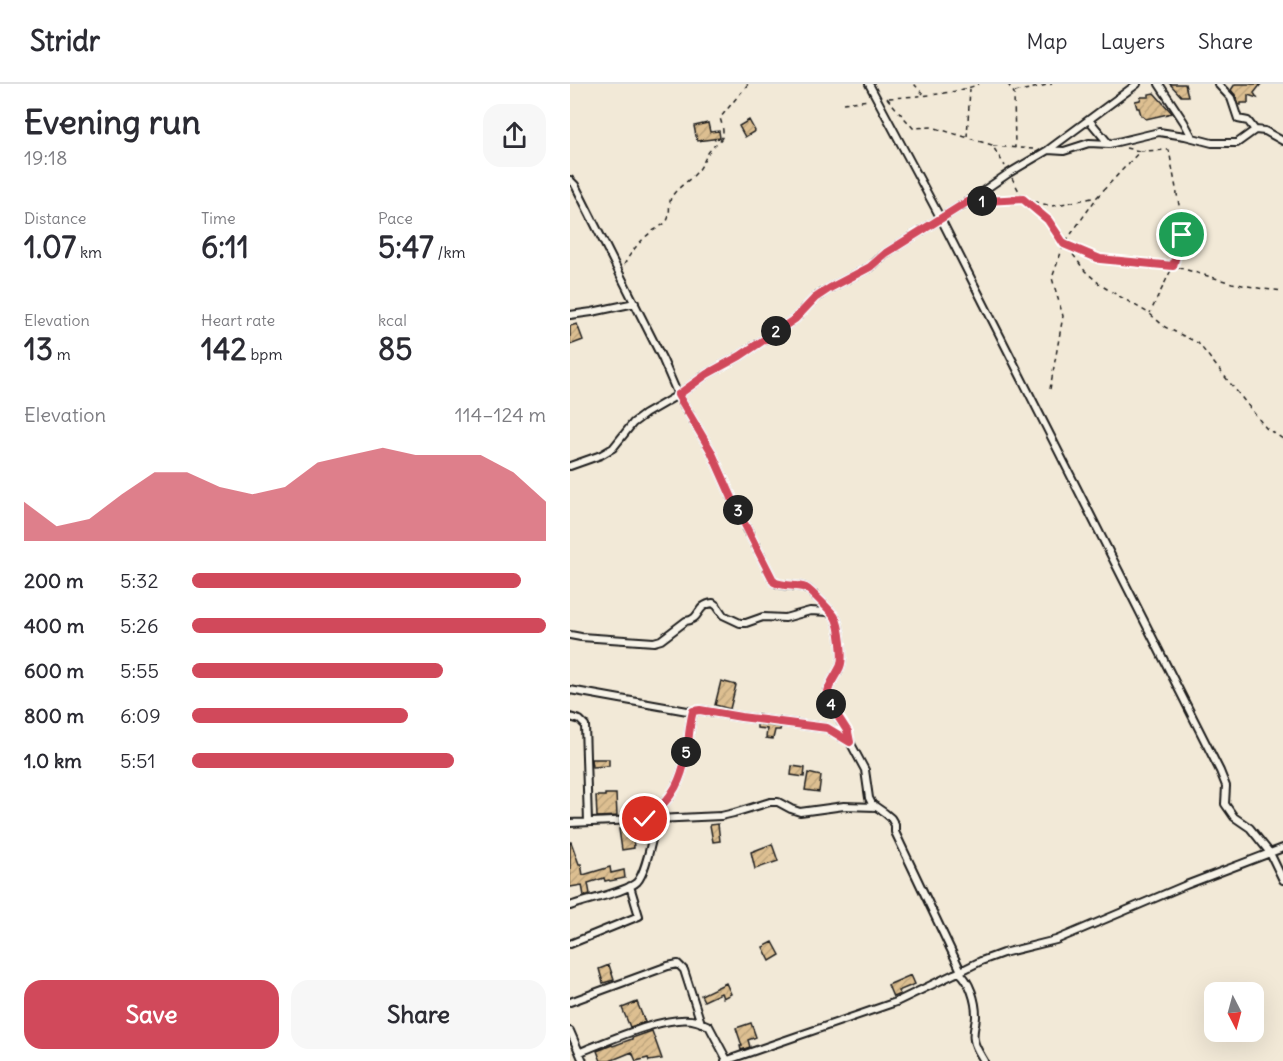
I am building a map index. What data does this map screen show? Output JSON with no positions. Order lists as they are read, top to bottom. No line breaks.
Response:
{"north":"bottom","page":{"header":"Stridr","nav":["Map","Layers","Share"],"heading":["Evening run","19:18"],"stats":[["Distance","1.07 km"],["Time","6:11"],["Pace","5:47 /km"],["Elevation","13 m"],["Heart rate","142 bpm"],["kcal","85"]],"pins":["1","2","3","4","5"],"chart":["Elevation","114–124 m"],"list":[{"name":"200 m","note":"5:32"},{"name":"400 m","note":"5:26"},{"name":"600 m","note":"5:55"},{"name":"800 m","note":"6:09"},{"name":"1.0 km","note":"5:51"}],"buttons":["Save","Share"]}}
